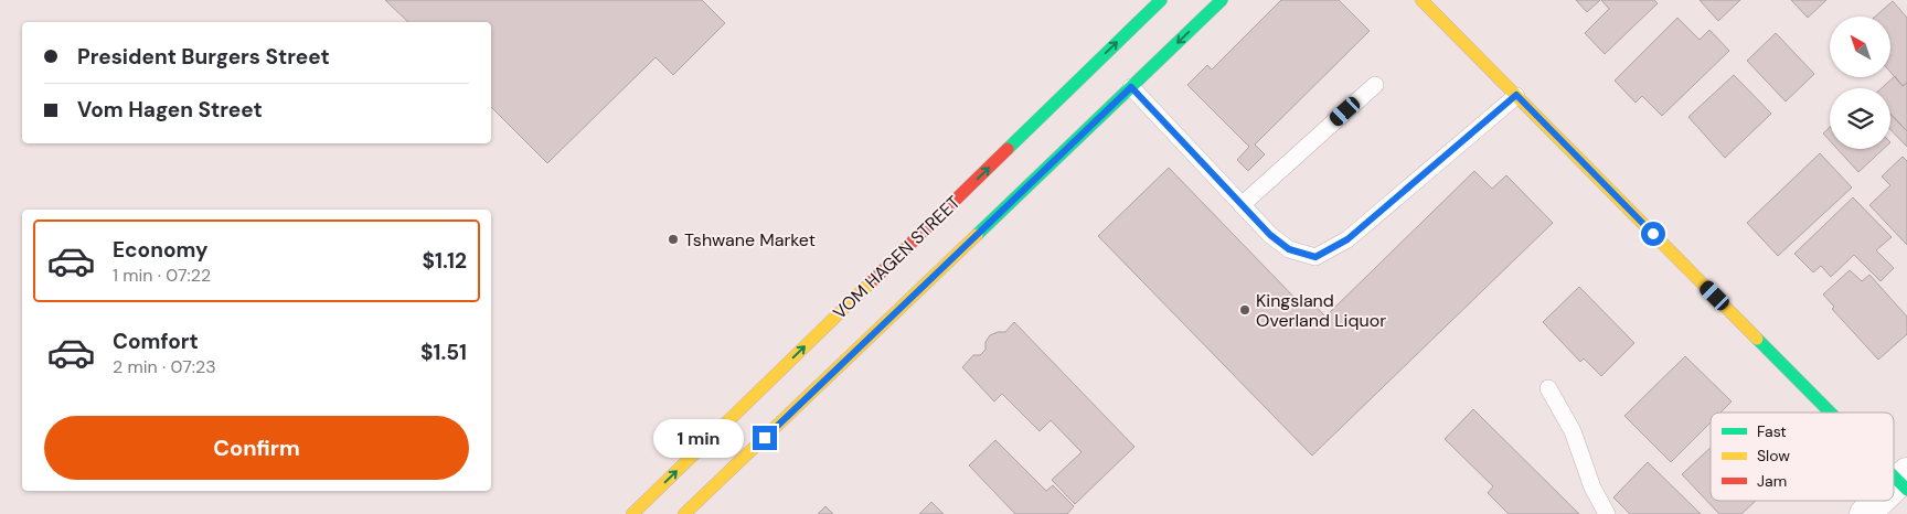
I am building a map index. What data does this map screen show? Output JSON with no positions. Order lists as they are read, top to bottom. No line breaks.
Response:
{"streets":{"main road":["VOM HAGEN STREET"]},"places":["Tshwane Market","Kingsland Overland Liquor"],"legend":["Fast","Slow","Jam"],"north":"top left","page":{"banner":["President Burgers Street","Vom Hagen Street"],"list":[{"name":"Economy","note":"1 min · 07:22","value":"$1.12"},{"name":"Comfort","note":"2 min · 07:23","value":"$1.51"}],"buttons":"Confirm","bubble":"1 min"}}
